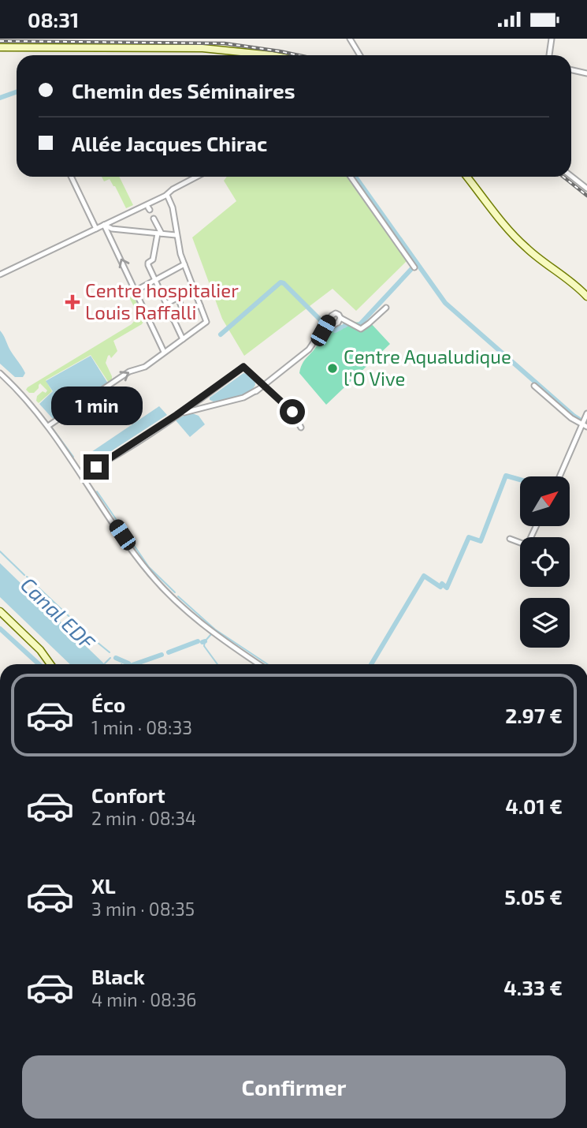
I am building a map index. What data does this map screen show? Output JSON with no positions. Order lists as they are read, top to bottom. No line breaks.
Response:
{"water":["Canal EDF"],"places":{"health":["Centre hospitalier Louis Raffalli"],"other":["Centre Aqualudique l'O Vive"]},"north":"top right","page":{"status":"08:31","banner":["Chemin des Séminaires","Allée Jacques Chirac"],"bubble":"1 min","list":[{"name":"Éco","note":"1 min · 08:33","value":"2.97 €"},{"name":"Confort","note":"2 min · 08:34","value":"4.01 €"},{"name":"XL","note":"3 min · 08:35","value":"5.05 €"},{"name":"Black","note":"4 min · 08:36","value":"4.33 €"}],"buttons":"Confirmer"}}
